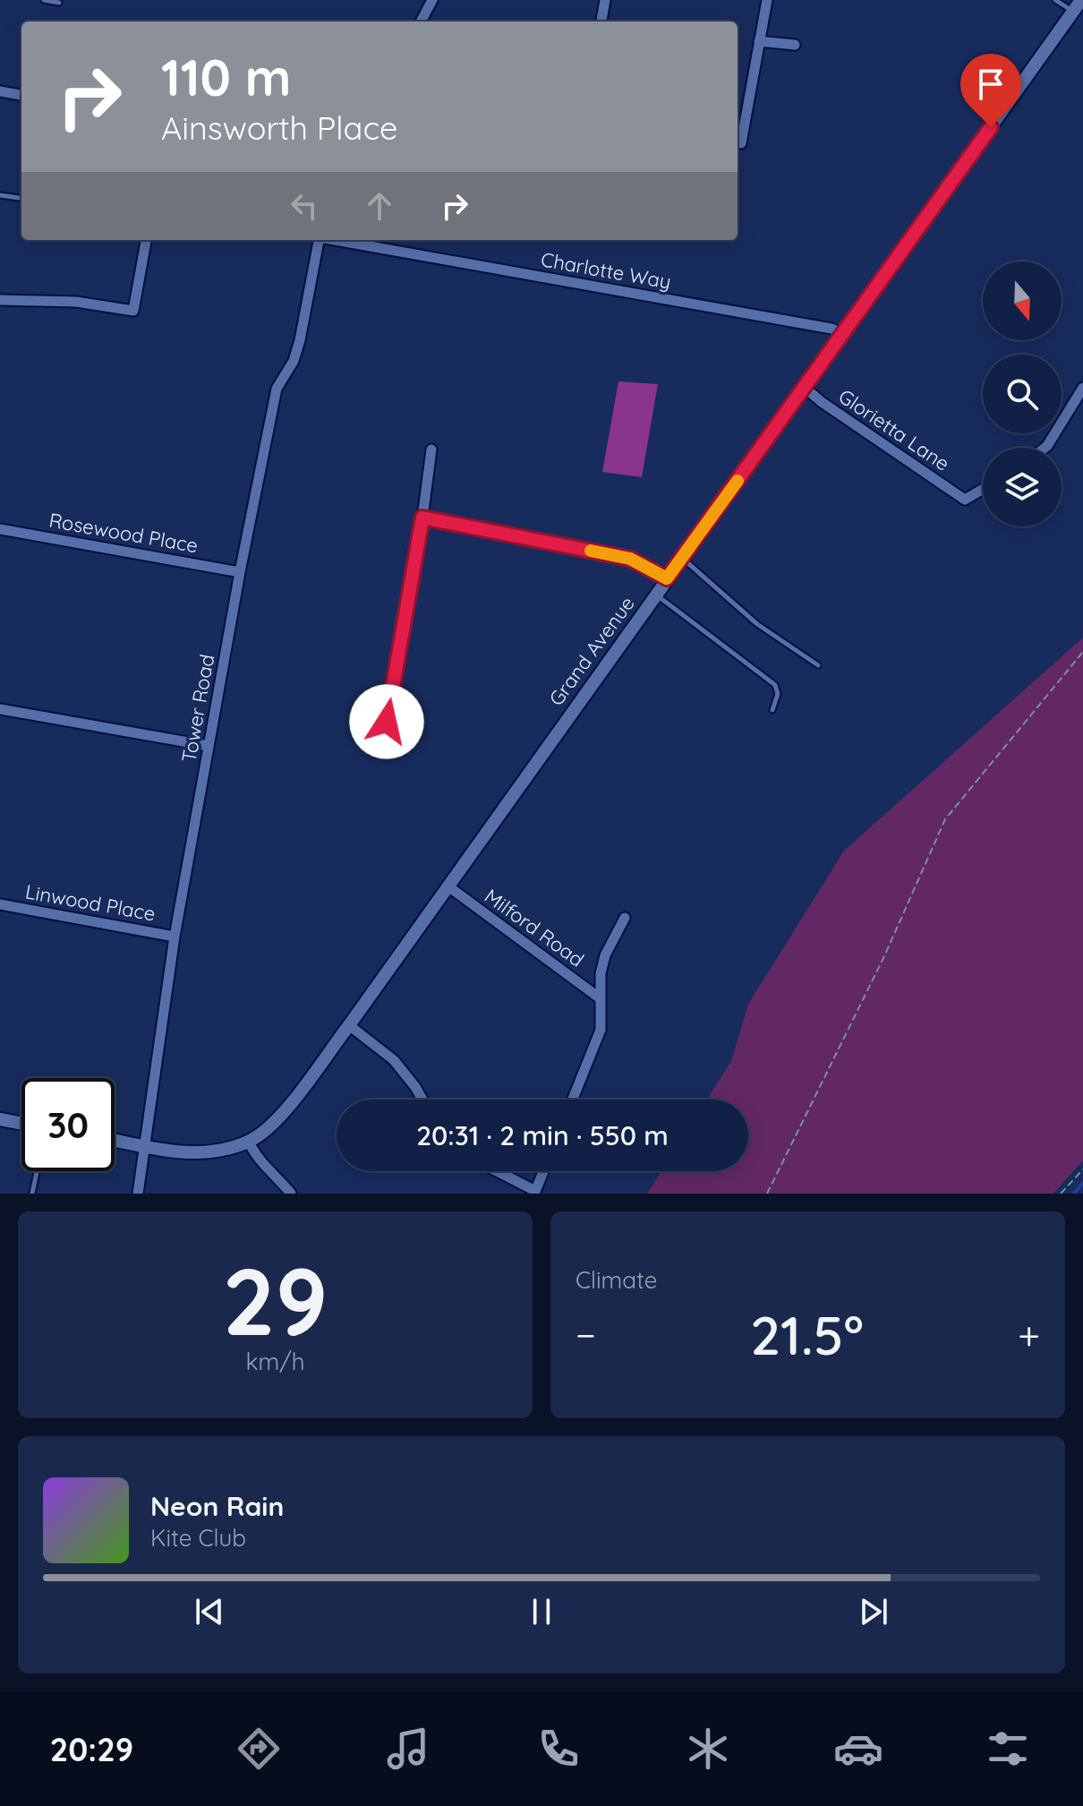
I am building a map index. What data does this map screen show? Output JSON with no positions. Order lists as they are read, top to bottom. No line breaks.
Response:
{"streets":{"street":["Charlotte Way","Glorietta Lane","Rosewood Place","Grand Avenue","Tower Road","Linwood Place","Milford Road"]},"crossings":[["Charlotte Way","Grand Avenue"],["Glorietta Lane","Grand Avenue"],["Rosewood Place","Tower Road"],["Grand Avenue","Milford Road"],["Tower Road","Linwood Place"]],"north":"bottom","page":{"turn":["110 m","Ainsworth Place"],"limit":"30","trip":"20:31 · 2 min · 550 m","tile":[["29","km/h"],"Climate"],"heat":["−","21.5°","+"],"song":["Neon Rain","Kite Club"],"tabs":"20:29"}}
